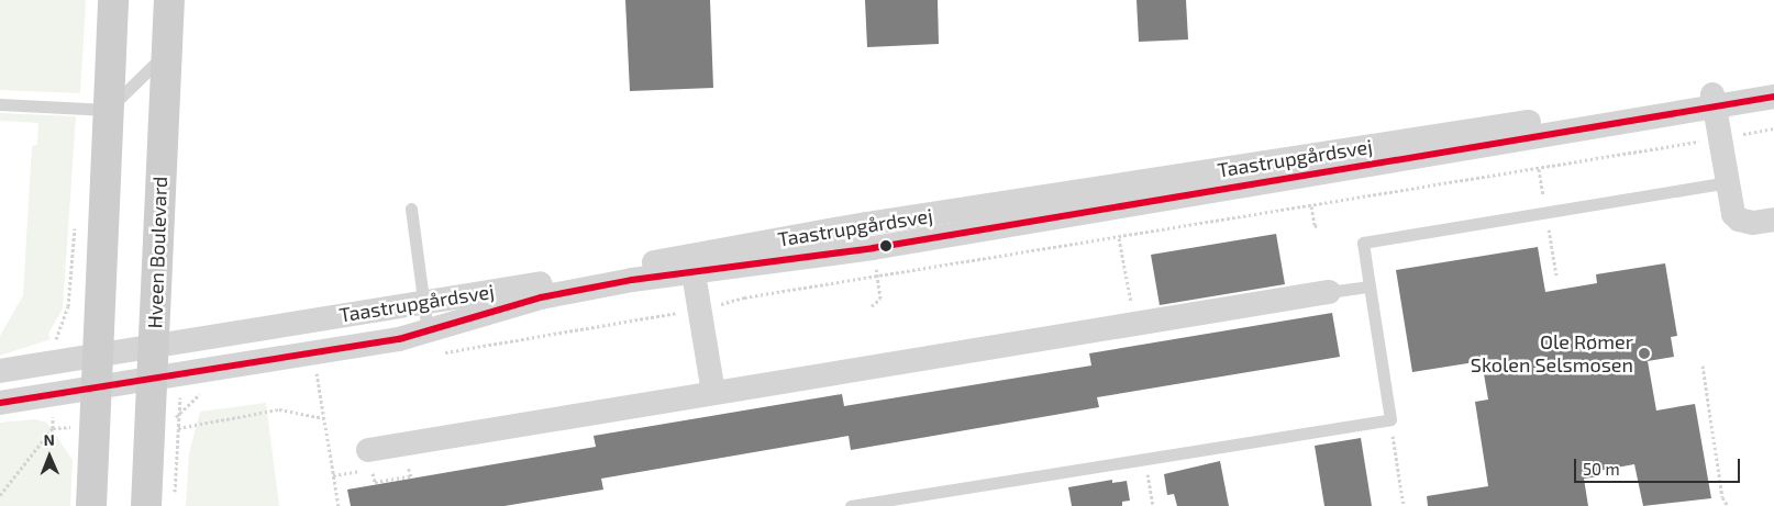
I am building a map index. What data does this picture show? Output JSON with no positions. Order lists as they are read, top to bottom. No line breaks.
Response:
{"streets":{"street":["Taastrupgårdsvej","Hveen Boulevard"]},"crossings":[["Taastrupgårdsvej","Hveen Boulevard"]],"places":["Ole Rømer Skolen Selsmosen"],"scale_bar":"50 m","north":"top"}
